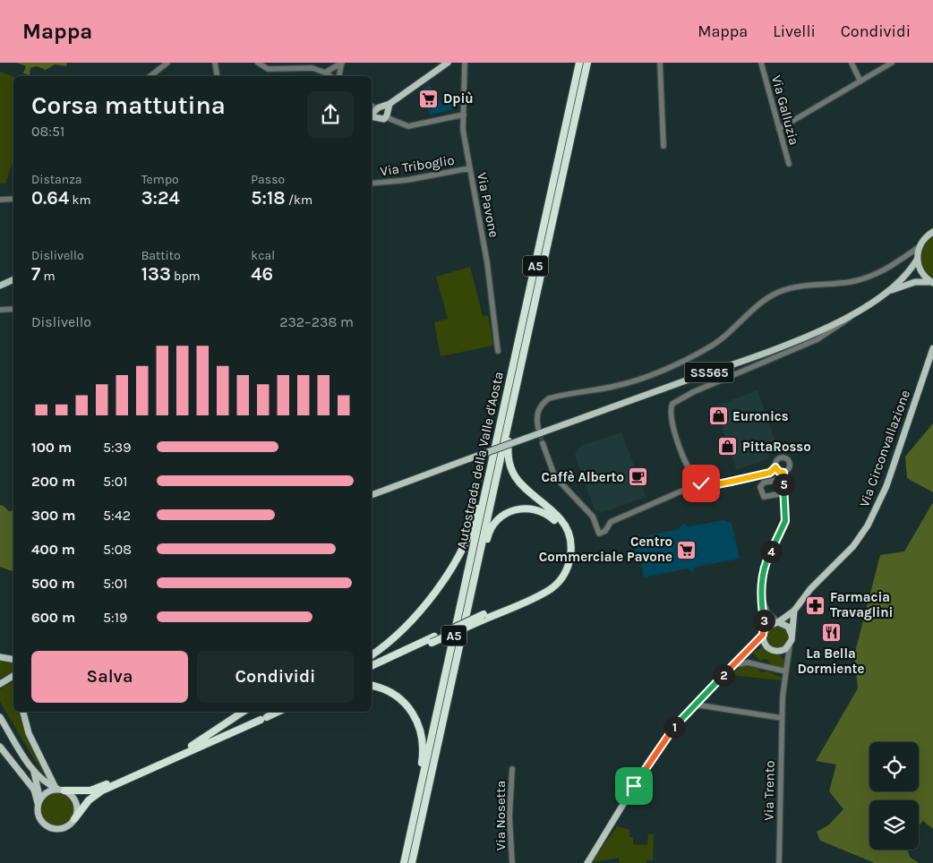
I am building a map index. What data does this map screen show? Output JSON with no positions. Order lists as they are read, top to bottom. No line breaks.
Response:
{"streets":{"highway":["A5","Autostrada della Valle d'Aosta"],"main road":["SS565","Via Circonvallazione"],"street":["Via Galluzia","Via Triboglio","Via Pavone","Via Trento","Via Nosetta"]},"crossings":[["Via Triboglio","Via Pavone"],["Via Circonvallazione","Via Trento"]],"places":{"supermarket":["Dpiù","Centro Commerciale Pavone"],"shop":["Euronics","PittaRosso"],"cafe":["Caffè Alberto"],"pharmacy":["Farmacia Travaglini"],"restaurant":["La Bella Dormiente"]},"page":{"header":"Mappa","nav":["Mappa","Livelli","Condividi"],"heading":["Corsa mattutina","08:51"],"stats":[["Distanza","0.64 km"],["Tempo","3:24"],["Passo","5:18 /km"],["Dislivello","7 m"],["Battito","133 bpm"],["kcal","46"]],"chart":["Dislivello","232–238 m"],"list":[{"name":"100 m","note":"5:39"},{"name":"200 m","note":"5:01"},{"name":"300 m","note":"5:42"},{"name":"400 m","note":"5:08"},{"name":"500 m","note":"5:01"},{"name":"600 m","note":"5:19"}],"pins":["5","4","3","2","1"],"buttons":["Salva","Condividi"]}}
